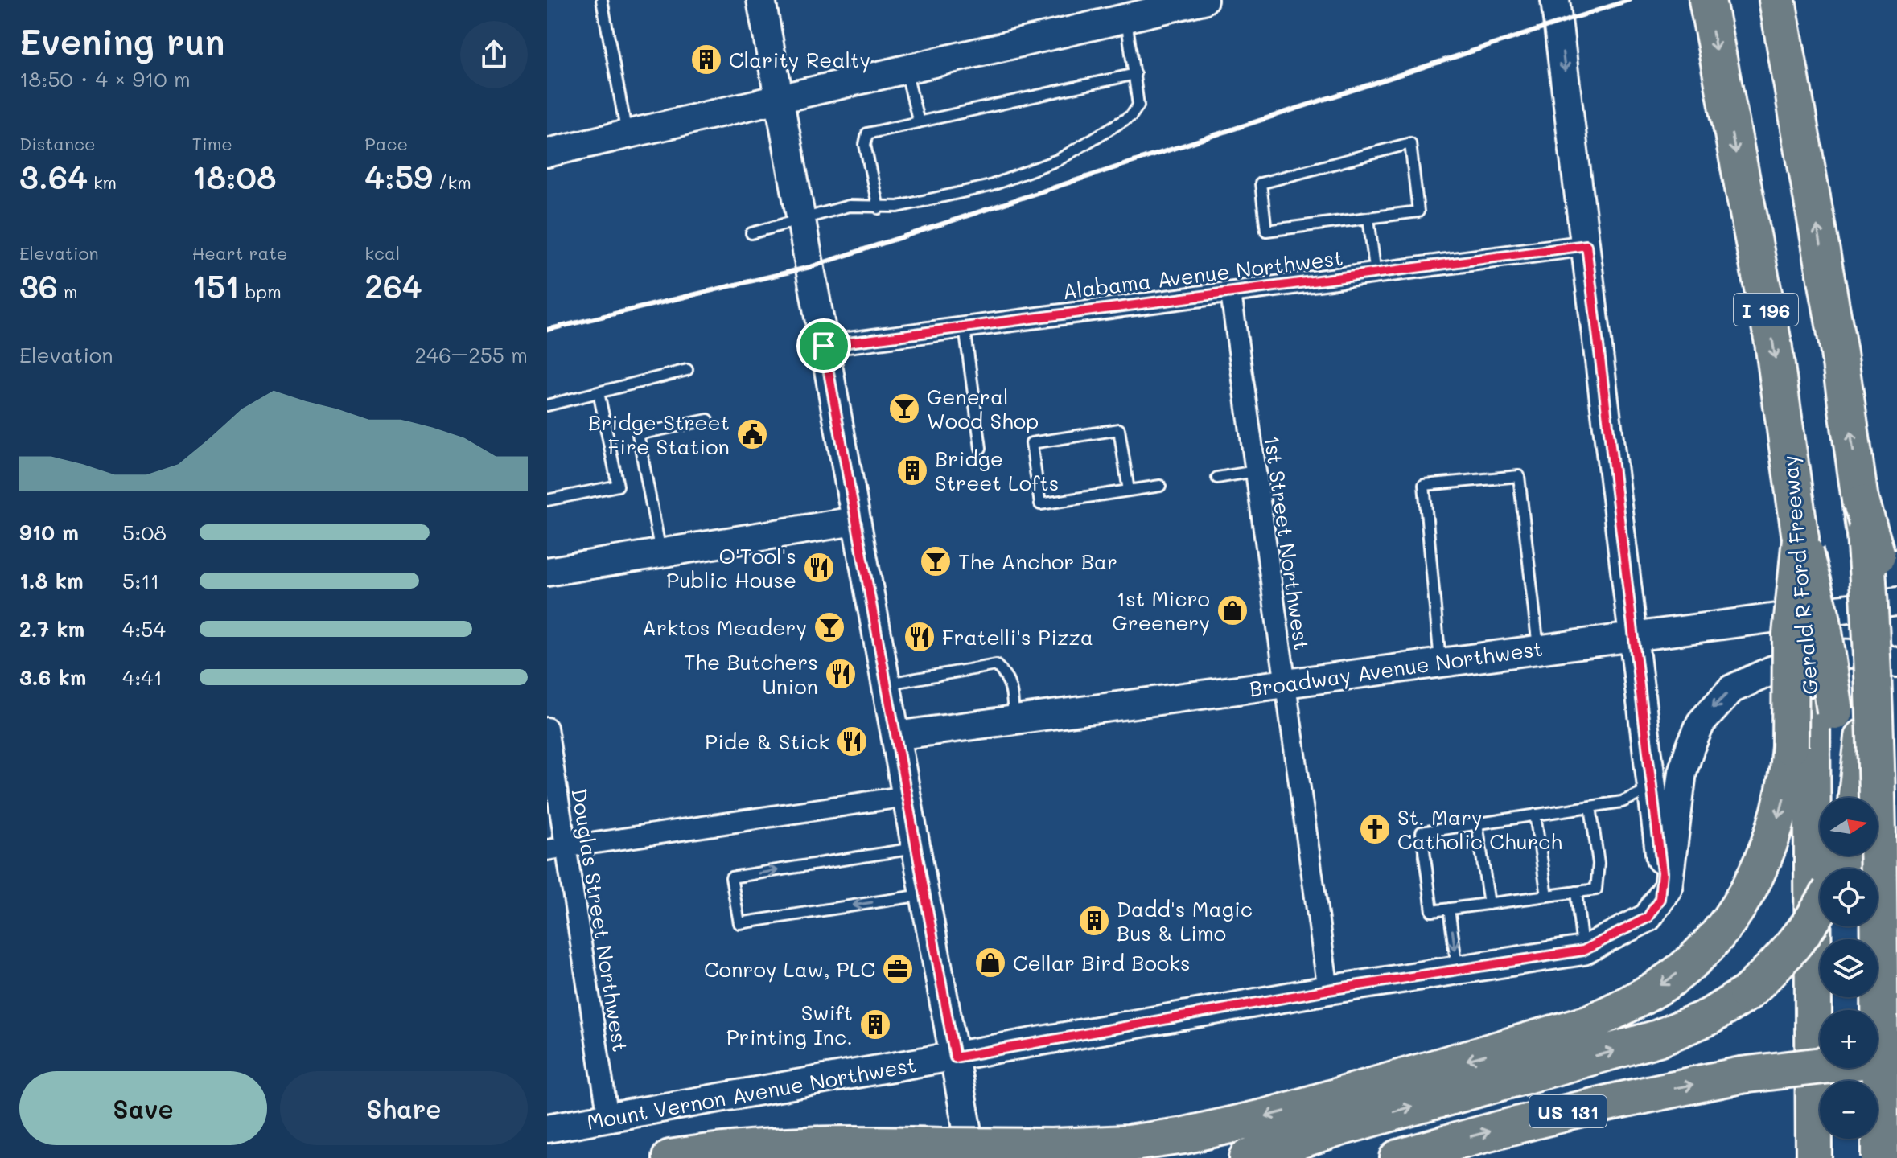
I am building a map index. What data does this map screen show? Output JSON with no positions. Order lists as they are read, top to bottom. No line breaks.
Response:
{"streets":{"highway":["I 196","Gerald R Ford Freeway","US 131"],"street":["Alabama Avenue Northwest","1st Street Northwest","Broadway Avenue Northwest","Douglas Street Northwest","Mount Vernon Avenue Northwest"]},"crossings":[["Alabama Avenue Northwest","1st Street Northwest"],["1st Street Northwest","Broadway Avenue Northwest"],["1st Street Northwest","Mount Vernon Avenue Northwest"],["Douglas Street Northwest","Mount Vernon Avenue Northwest"]],"places":{"building":["Clarity Realty","Bridge Street Lofts","Dadd's Magic Bus & Limo","Swift Printing Inc."],"bar":["General Wood Shop","The Anchor Bar","Arktos Meadery"],"public building":["Bridge Street Fire Station"],"restaurant":["O'Tool's Public House","Fratelli's Pizza","The Butchers Union","Pide & Stick"],"shop":["1st Micro Greenery","Cellar Bird Books"],"church":["St. Mary Catholic Church"],"office":["Conroy Law, PLC"]},"north":"right","page":{"heading":["Evening run","18:50 · 4 × 910 m"],"stats":[["Distance","3.64 km"],["Time","18:08"],["Pace","4:59 /km"],["Elevation","36 m"],["Heart rate","151 bpm"],["kcal","264"]],"chart":["Elevation","246–255 m"],"list":[{"name":"910 m","note":"5:08"},{"name":"1.8 km","note":"5:11"},{"name":"2.7 km","note":"4:54"},{"name":"3.6 km","note":"4:41"}],"map_buttons":["+","−"],"buttons":["Save","Share"]}}
